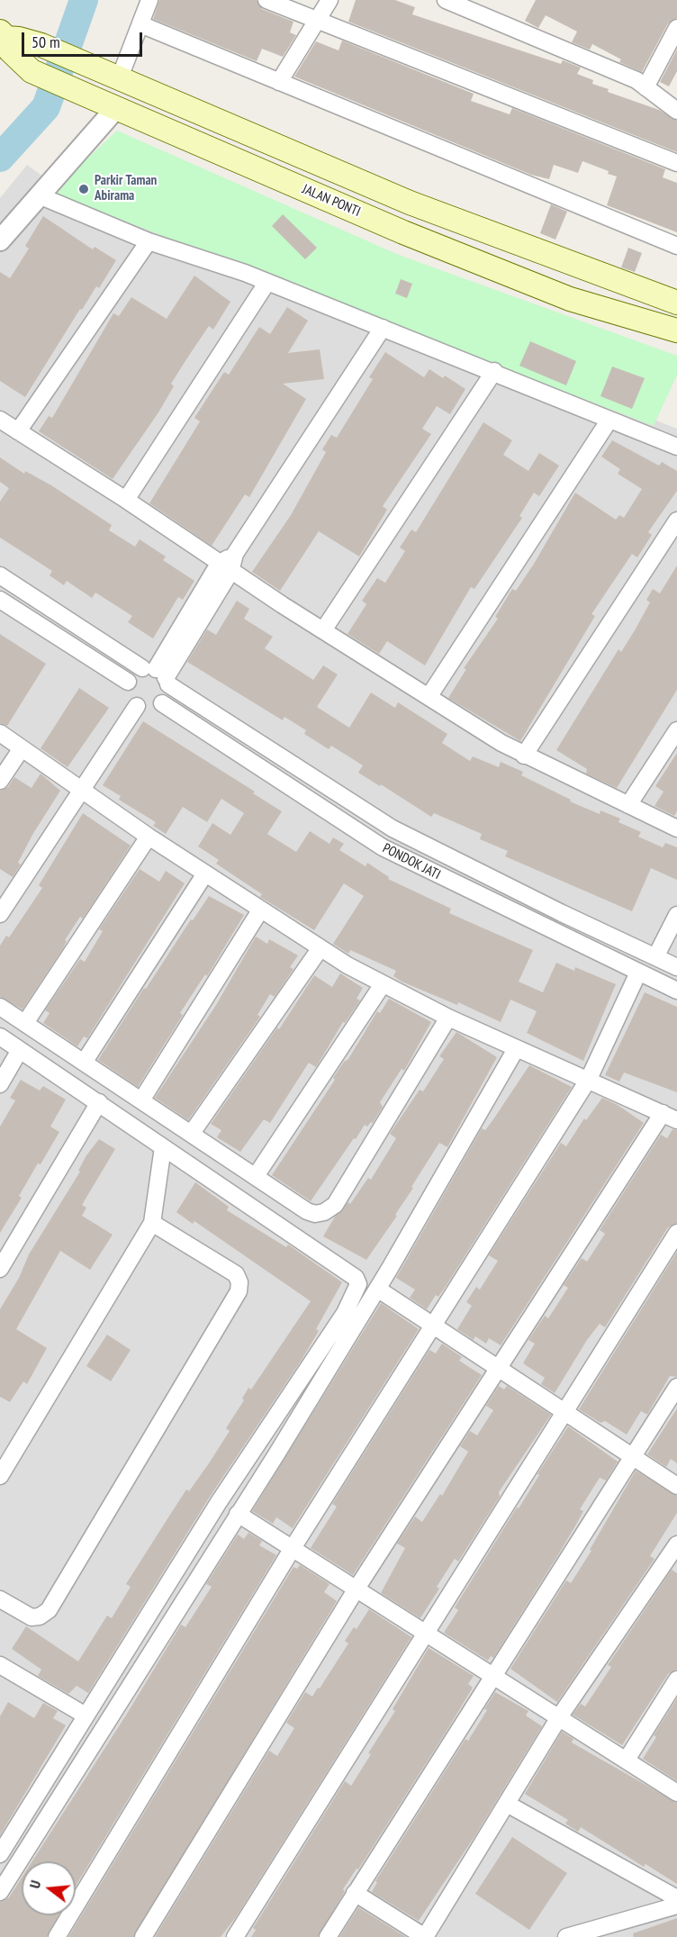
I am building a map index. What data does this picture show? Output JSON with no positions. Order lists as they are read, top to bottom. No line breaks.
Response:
{"streets":{"main road":["JALAN PONTI"],"street":["PONDOK JATI"]},"places":["Parkir Taman Abirama"],"scale_bar":"50 m","north":"left"}
